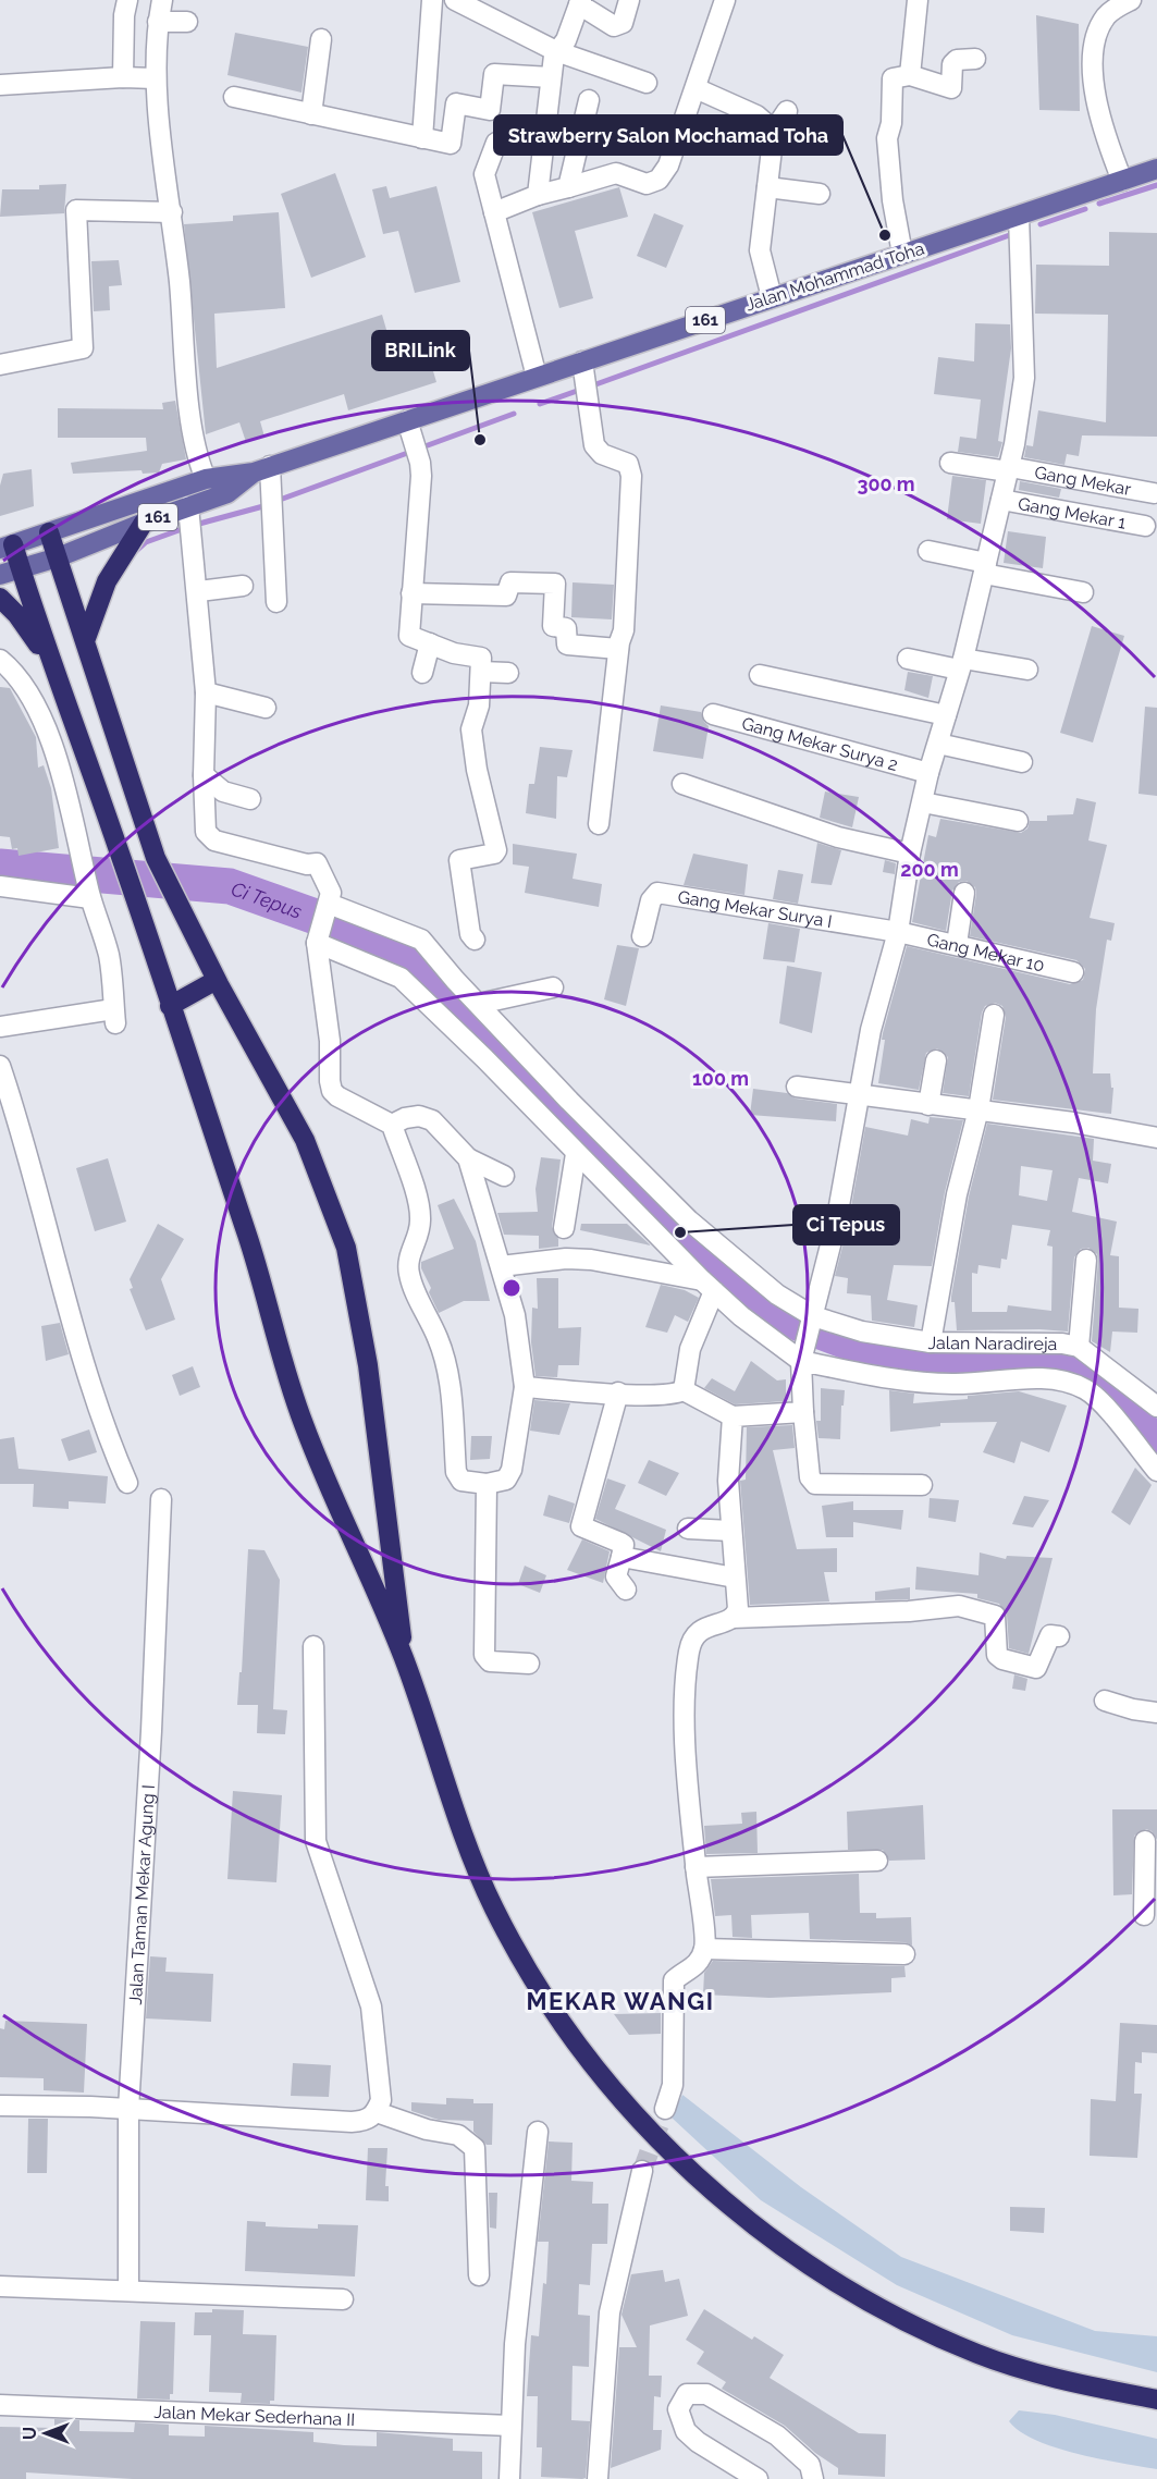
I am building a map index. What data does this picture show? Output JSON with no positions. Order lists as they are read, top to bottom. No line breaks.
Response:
{"streets":{"main road":["Jalan Mohammad Toha","161"],"street":["Gang Mekar","Gang Mekar 1","Gang Mekar Surya 2","Gang Mekar Surya I","Gang Mekar 10","Jalan Naradireja","Jalan Taman Mekar Agung I","Jalan Mekar Sederhana II"]},"crossings":[["Gang Mekar Surya I","Gang Mekar 10"]],"districts":["MEKAR WANGI"],"water":["Ci Tepus"],"places":["Strawberry Salon Mochamad Toha","BRILink","Ci Tepus"],"north":"left","rings":["300 m","200 m","100 m"]}
